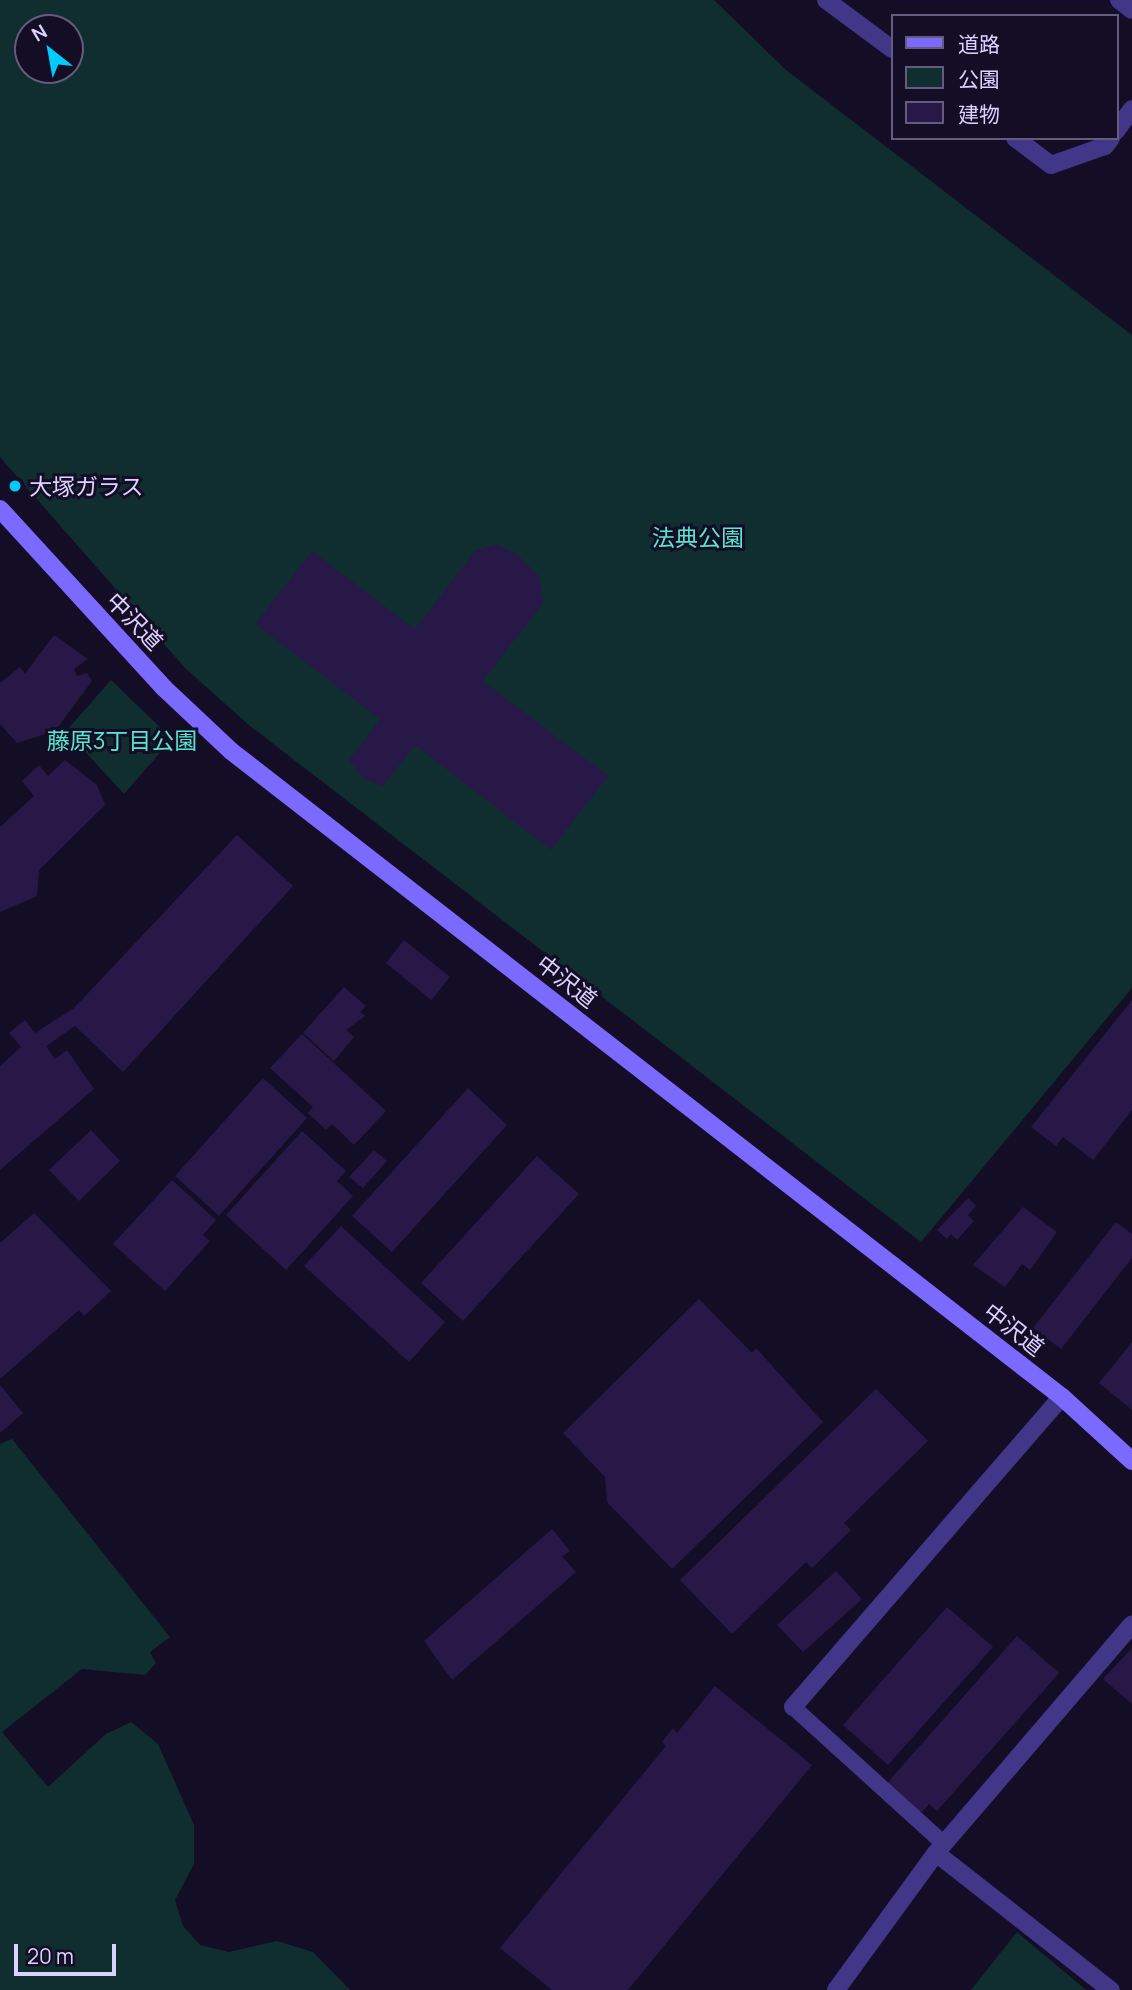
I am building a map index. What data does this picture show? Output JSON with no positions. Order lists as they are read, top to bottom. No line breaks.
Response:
{"streets":{"street":["中沢道"]},"parks":["法典公園","藤原3丁目公園"],"places":["大塚ガラス"],"legend":["道路","公園","建物"],"scale_bar":"20 m","north":"top left"}
